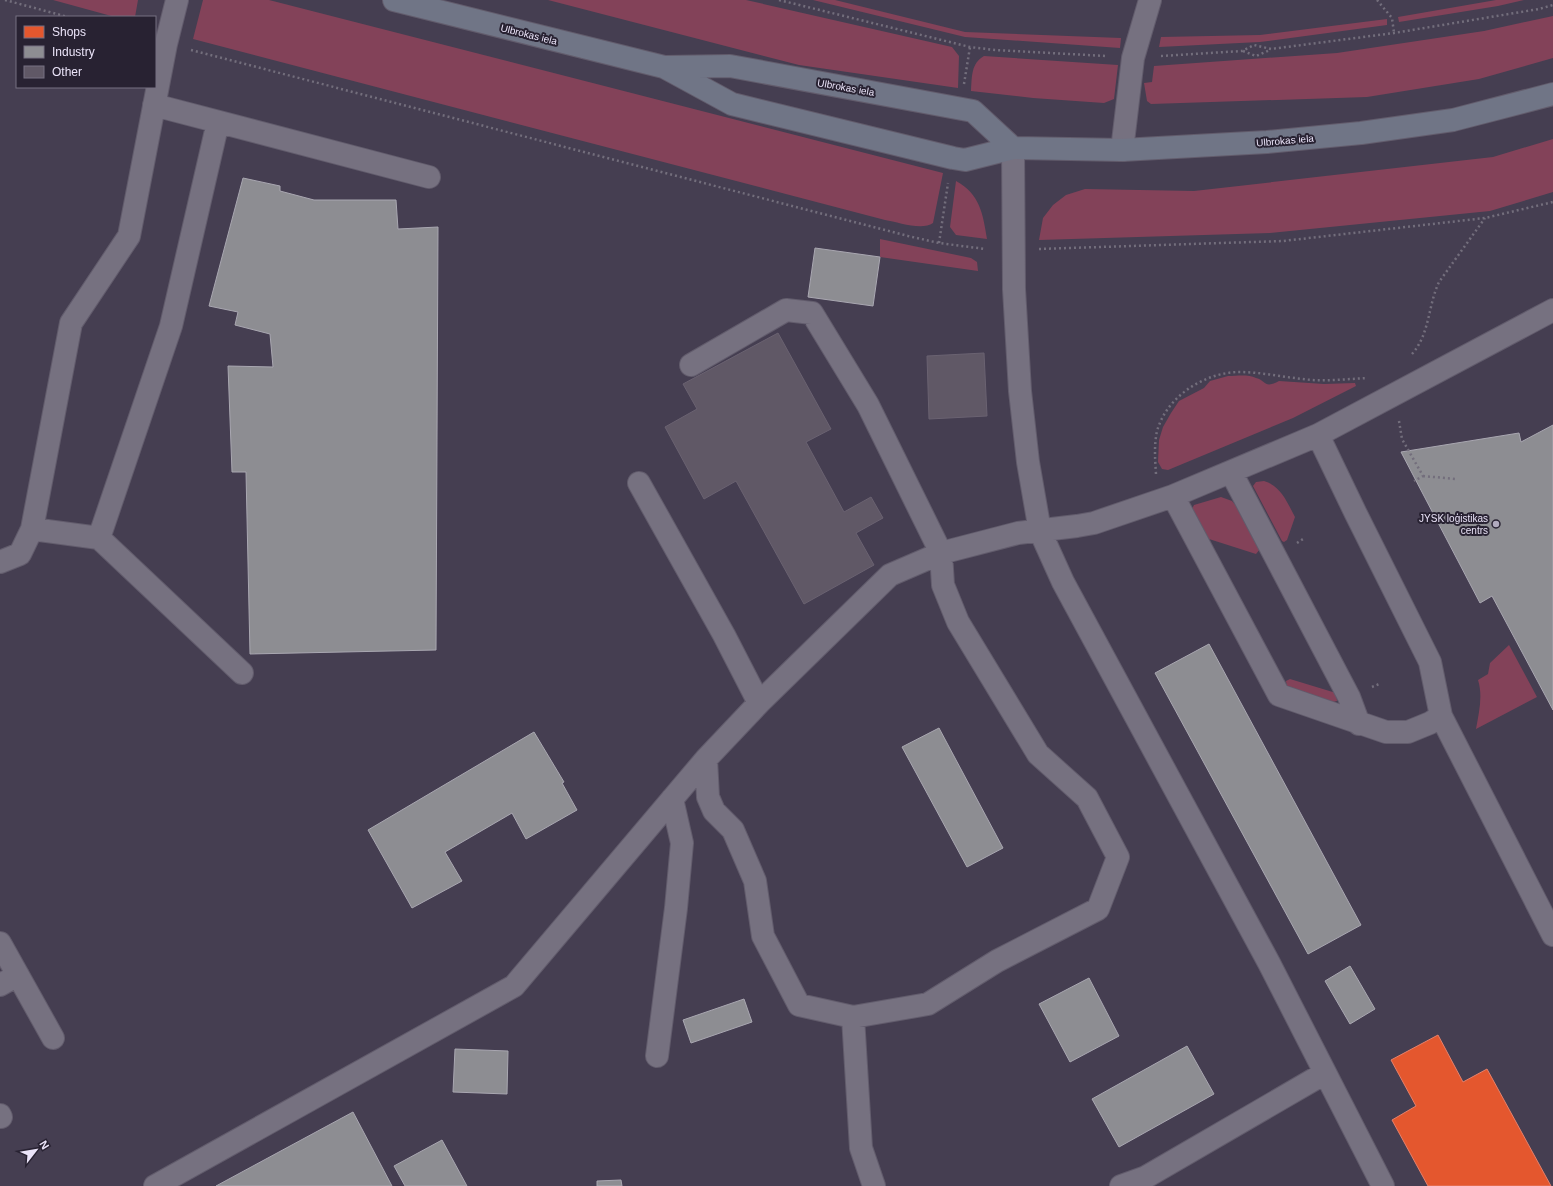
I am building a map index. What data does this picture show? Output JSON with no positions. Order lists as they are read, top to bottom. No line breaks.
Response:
{"streets":{"main road":["Ulbrokas iela"]},"places":["JYSK loģistikas centrs"],"legend":["Shops","Industry","Other"],"north":"top right"}
